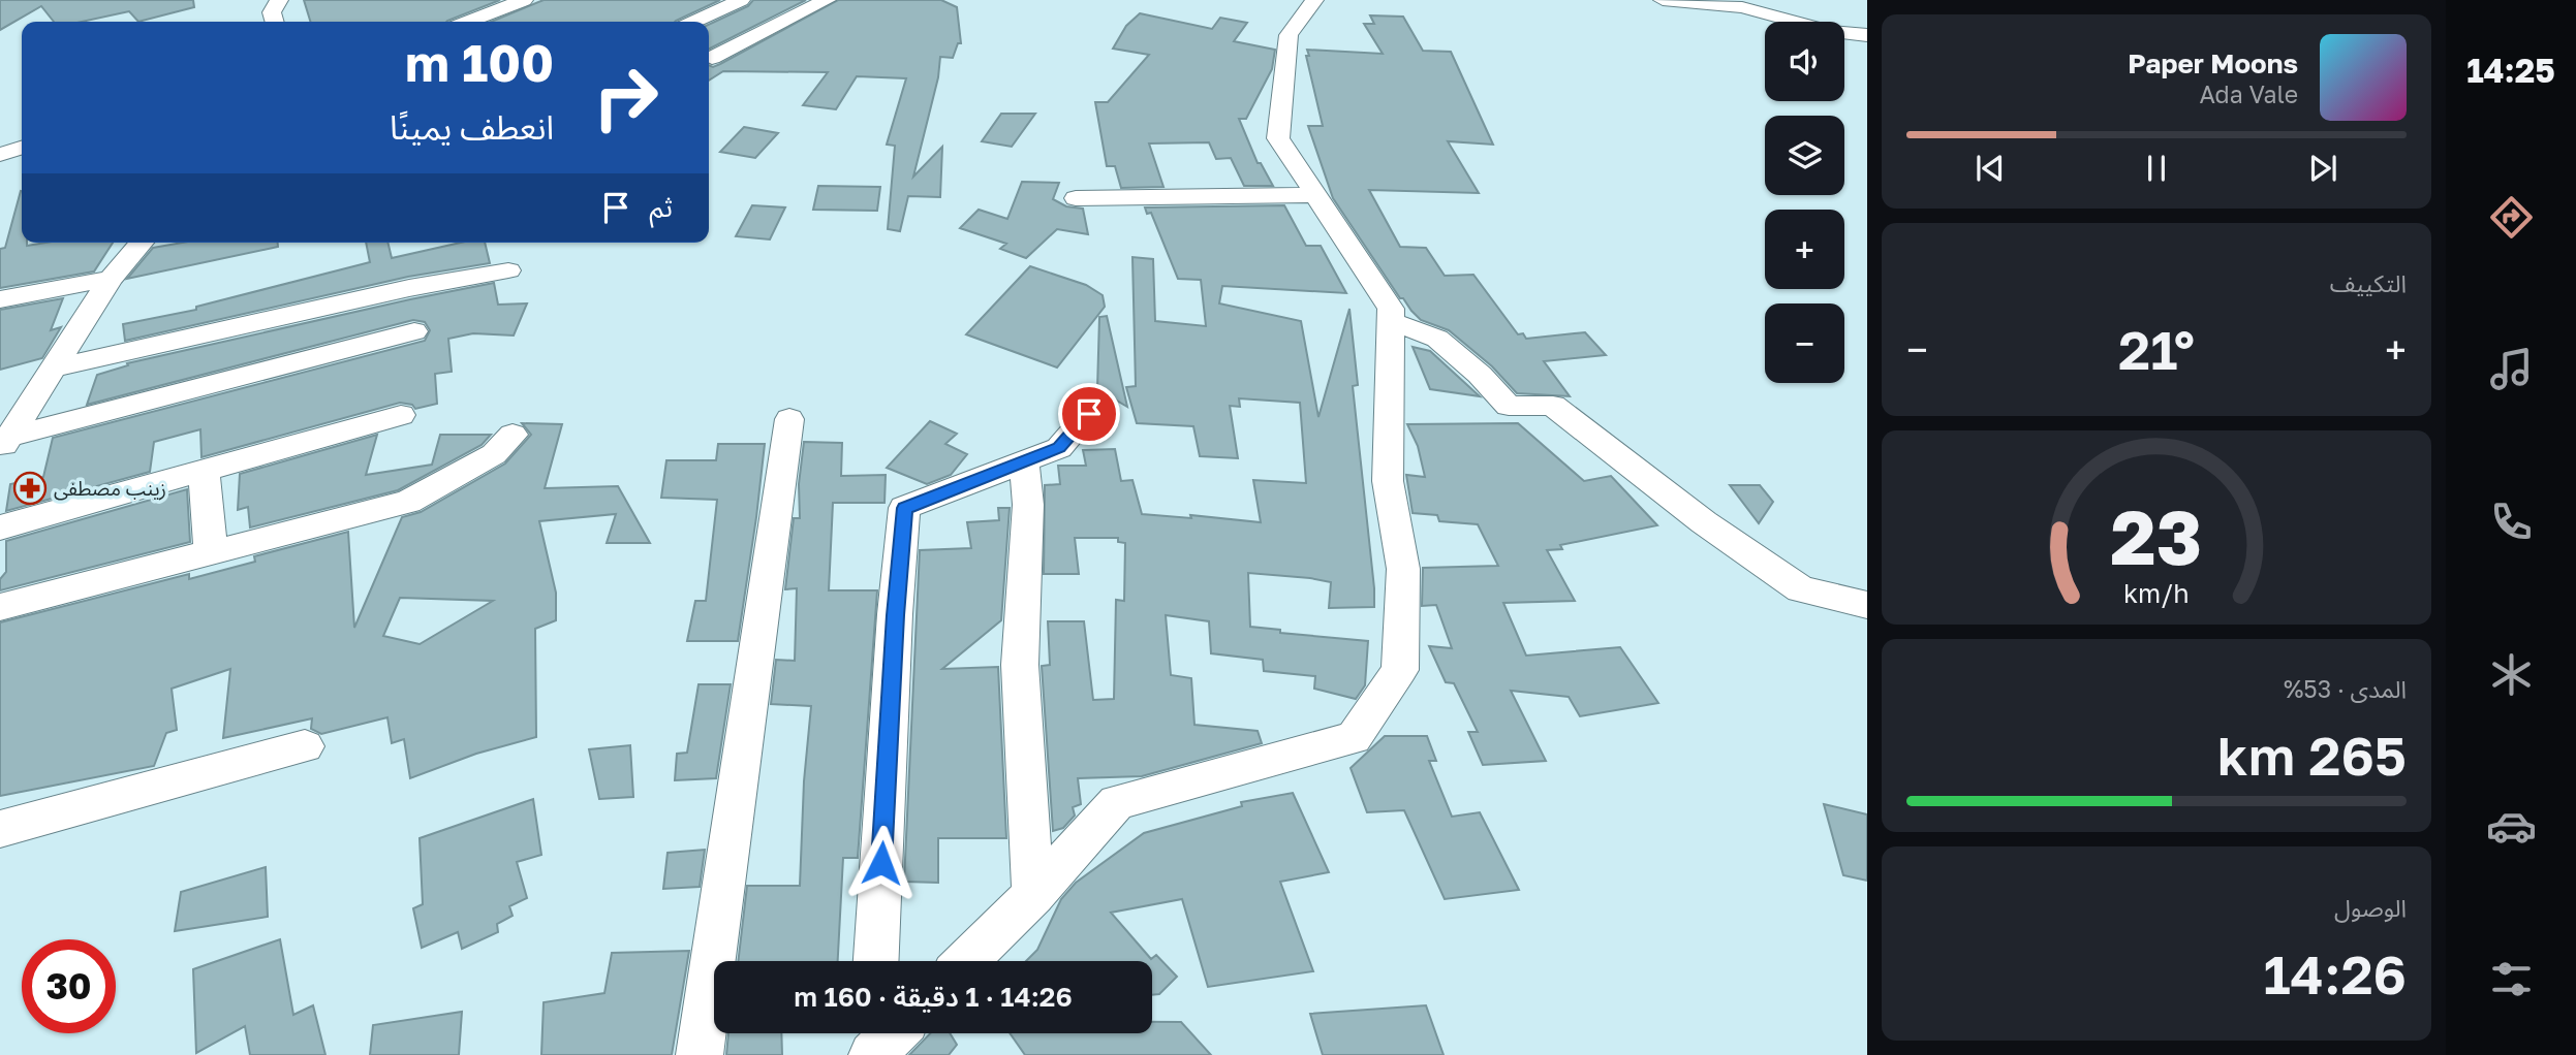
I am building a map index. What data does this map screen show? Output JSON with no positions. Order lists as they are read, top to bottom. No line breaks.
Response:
{"places":{"pharmacy":["زينب مصطفى"]},"page":{"tabs":"14:25","map_buttons":["+","−"],"turn":["100 m","انعطف يمينًا"],"song":["Paper Moons","Ada Vale"],"then":"ثم","tile":["التكييف",["المدى · 53%","265 km"],["الوصول","14:26"]],"heat":["−","21°","+"],"limit":"30","trip":"14:26 · 1 دقيقة · 160 m","gauge":["23","km/h"]}}
